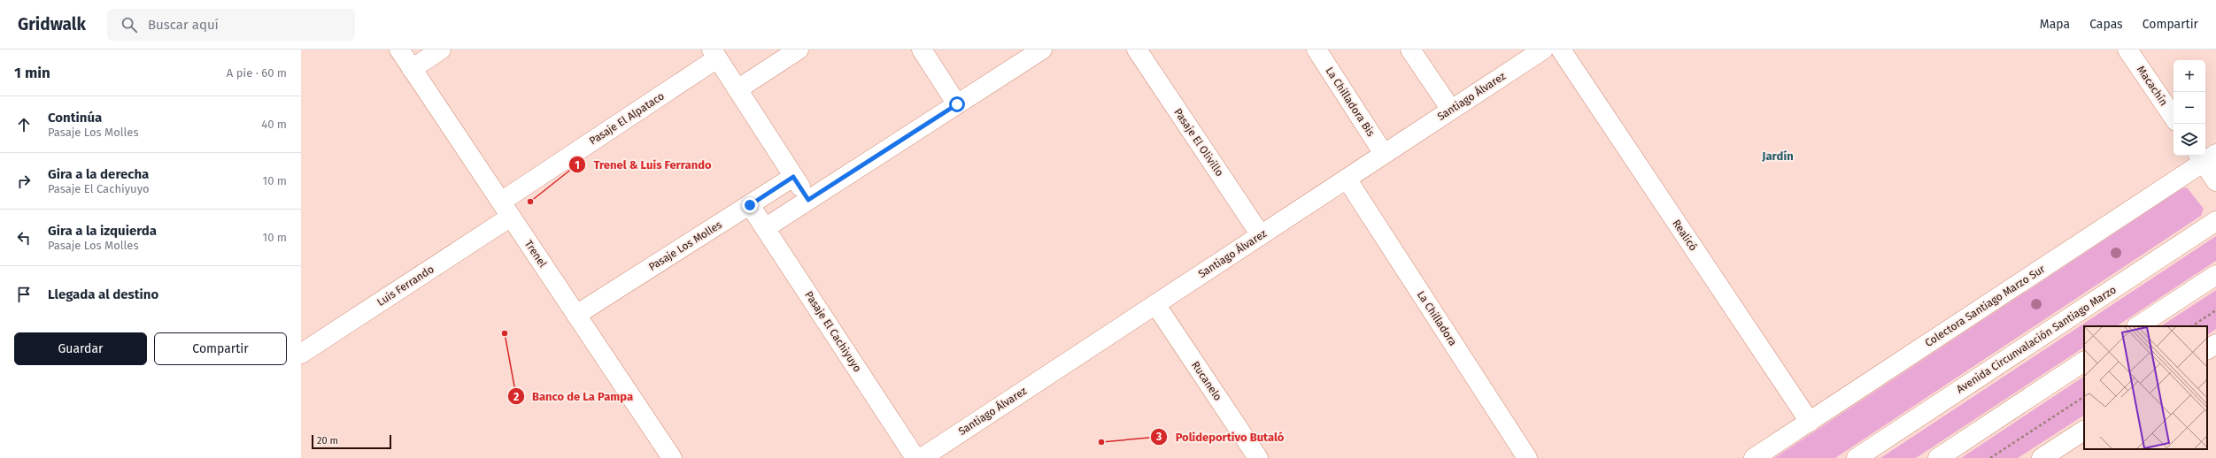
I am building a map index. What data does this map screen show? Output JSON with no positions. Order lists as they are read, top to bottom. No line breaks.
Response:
{"streets":{"street":["Macachín","Santiago Álvarez","La Chilladora Bis","Pasaje El Alpataco","Pasaje El Olivillo","Realicó","Pasaje Los Molles","Trenel","Luis Ferrando","Colectora Santiago Marzo Sur","La Chilladora","Pasaje El Cachiyuyo","Avenida Circunvalación Santiago Marzo","Rucanelo"]},"crossings":[["Santiago Álvarez","La Chilladora Bis"],["Santiago Álvarez","Pasaje El Olivillo"],["Santiago Álvarez","La Chilladora"],["Santiago Álvarez","Rucanelo"],["Pasaje El Alpataco","Trenel"],["Pasaje El Alpataco","Luis Ferrando"],["Realicó","Colectora Santiago Marzo Sur"],["Pasaje Los Molles","Trenel"],["Pasaje Los Molles","Pasaje El Cachiyuyo"],["Trenel","Luis Ferrando"]],"districts":["Jardín"],"places":["Trenel & Luis Ferrando","Banco de La Pampa","Polideportivo Butaló"],"scale_bar":"20 m","page":{"header":"Gridwalk","search":"Buscar aquí","nav":["Mapa","Capas","Compartir"],"heading":["1 min","A pie · 60 m"],"map_buttons":["+","−"],"list":[["Continúa","Pasaje Los Molles","40 m"],["Gira a la derecha","Pasaje El Cachiyuyo","10 m"],["Gira a la izquierda","Pasaje Los Molles","10 m"],"Llegada al destino"],"buttons":["Guardar","Compartir"],"scale":"20 m"}}
